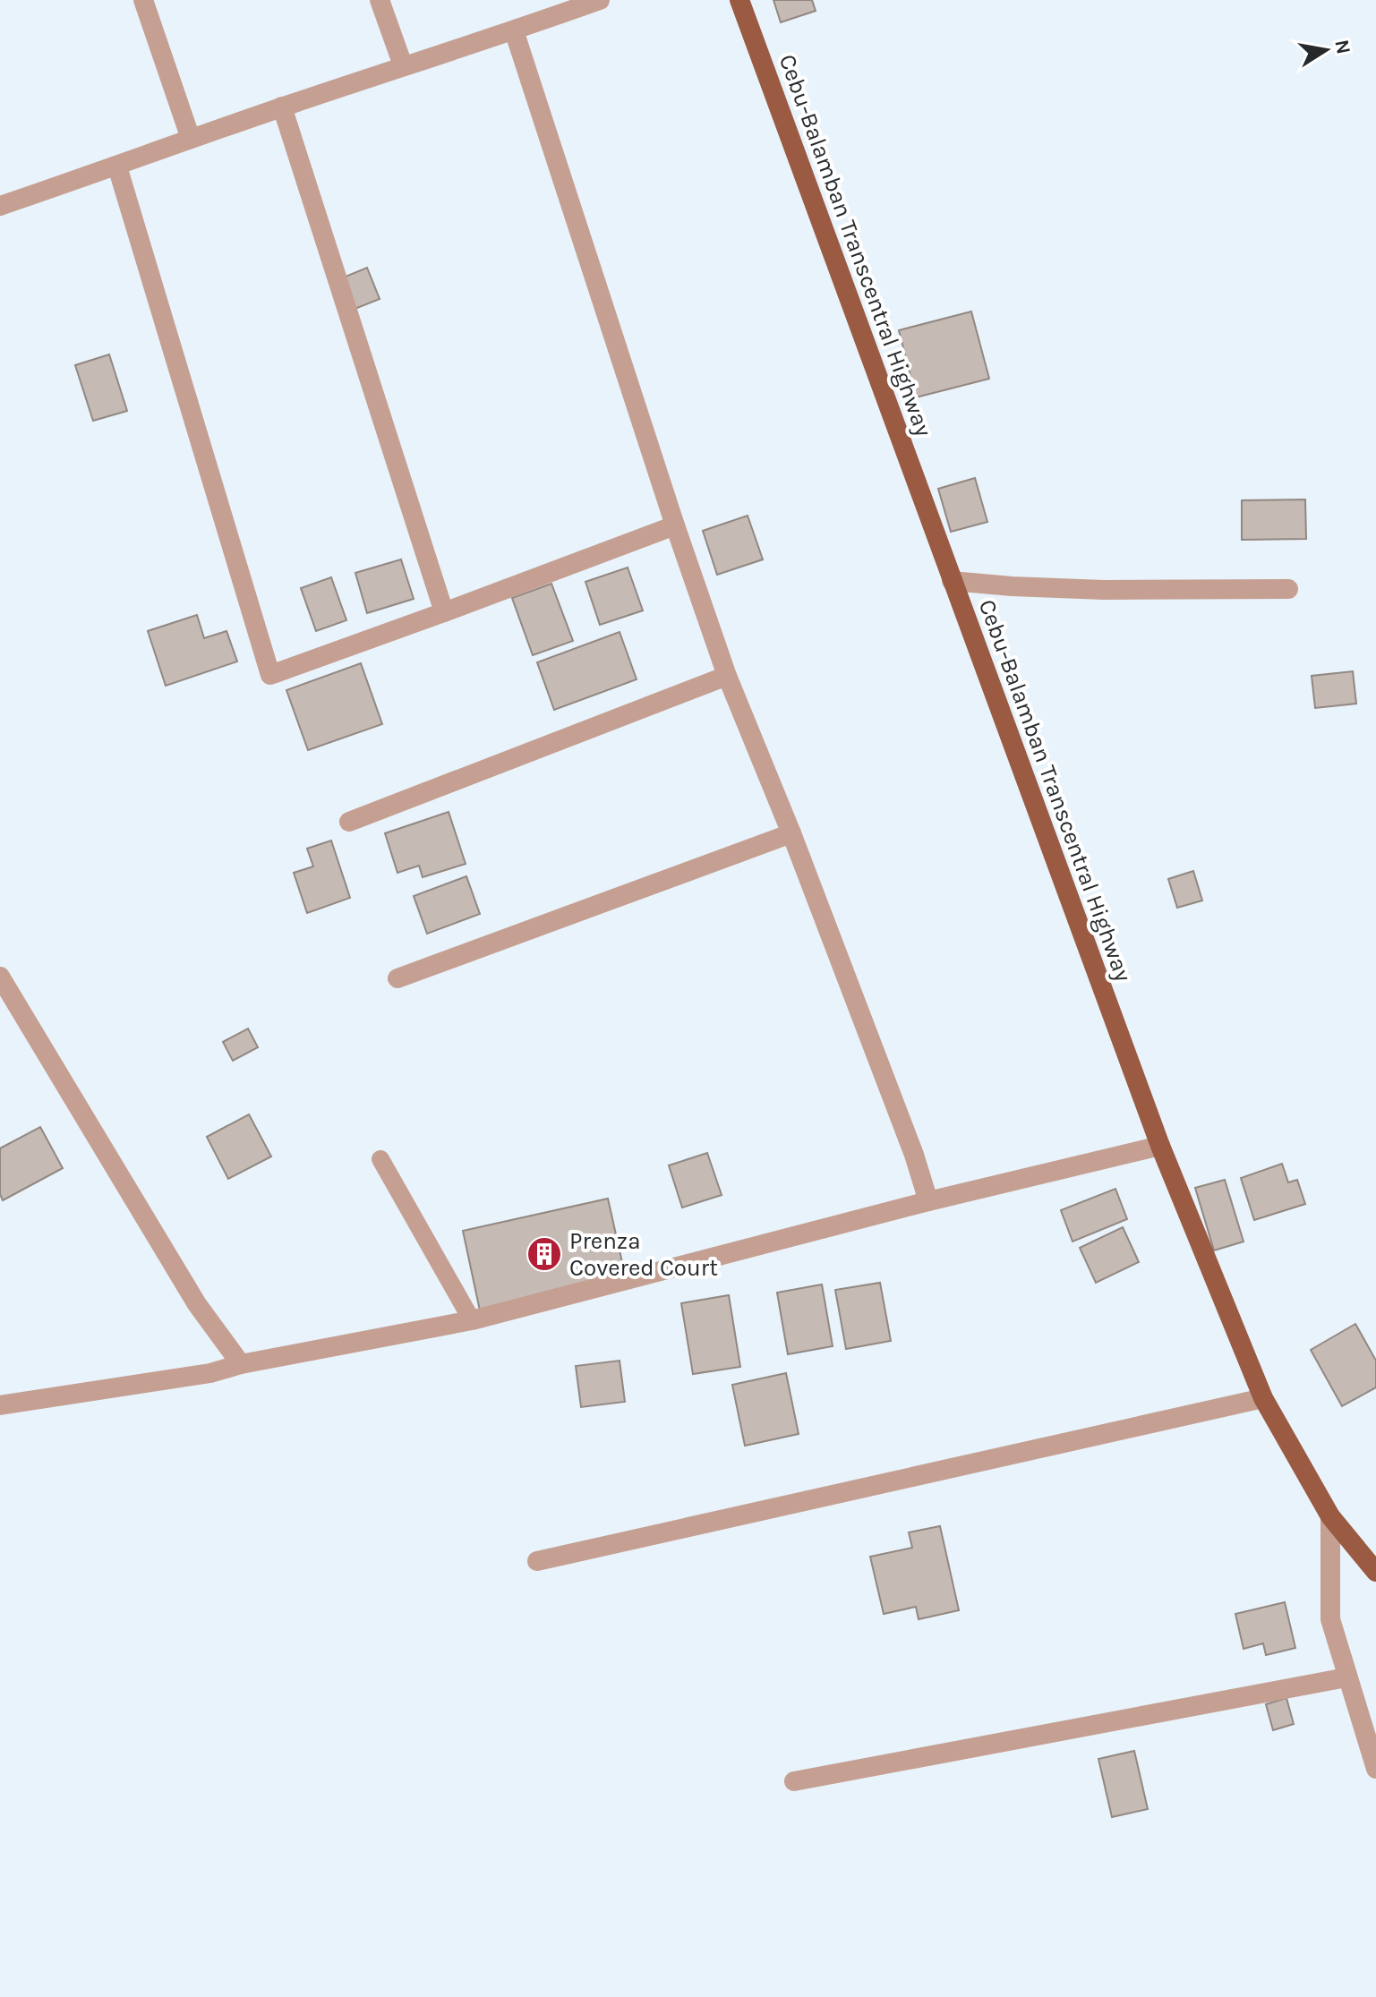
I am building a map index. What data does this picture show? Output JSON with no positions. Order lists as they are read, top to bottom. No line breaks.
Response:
{"streets":{"main road":["Cebu-Balamban Transcentral Highway"]},"places":{"building":["Prenza Covered Court"]},"north":"right"}
